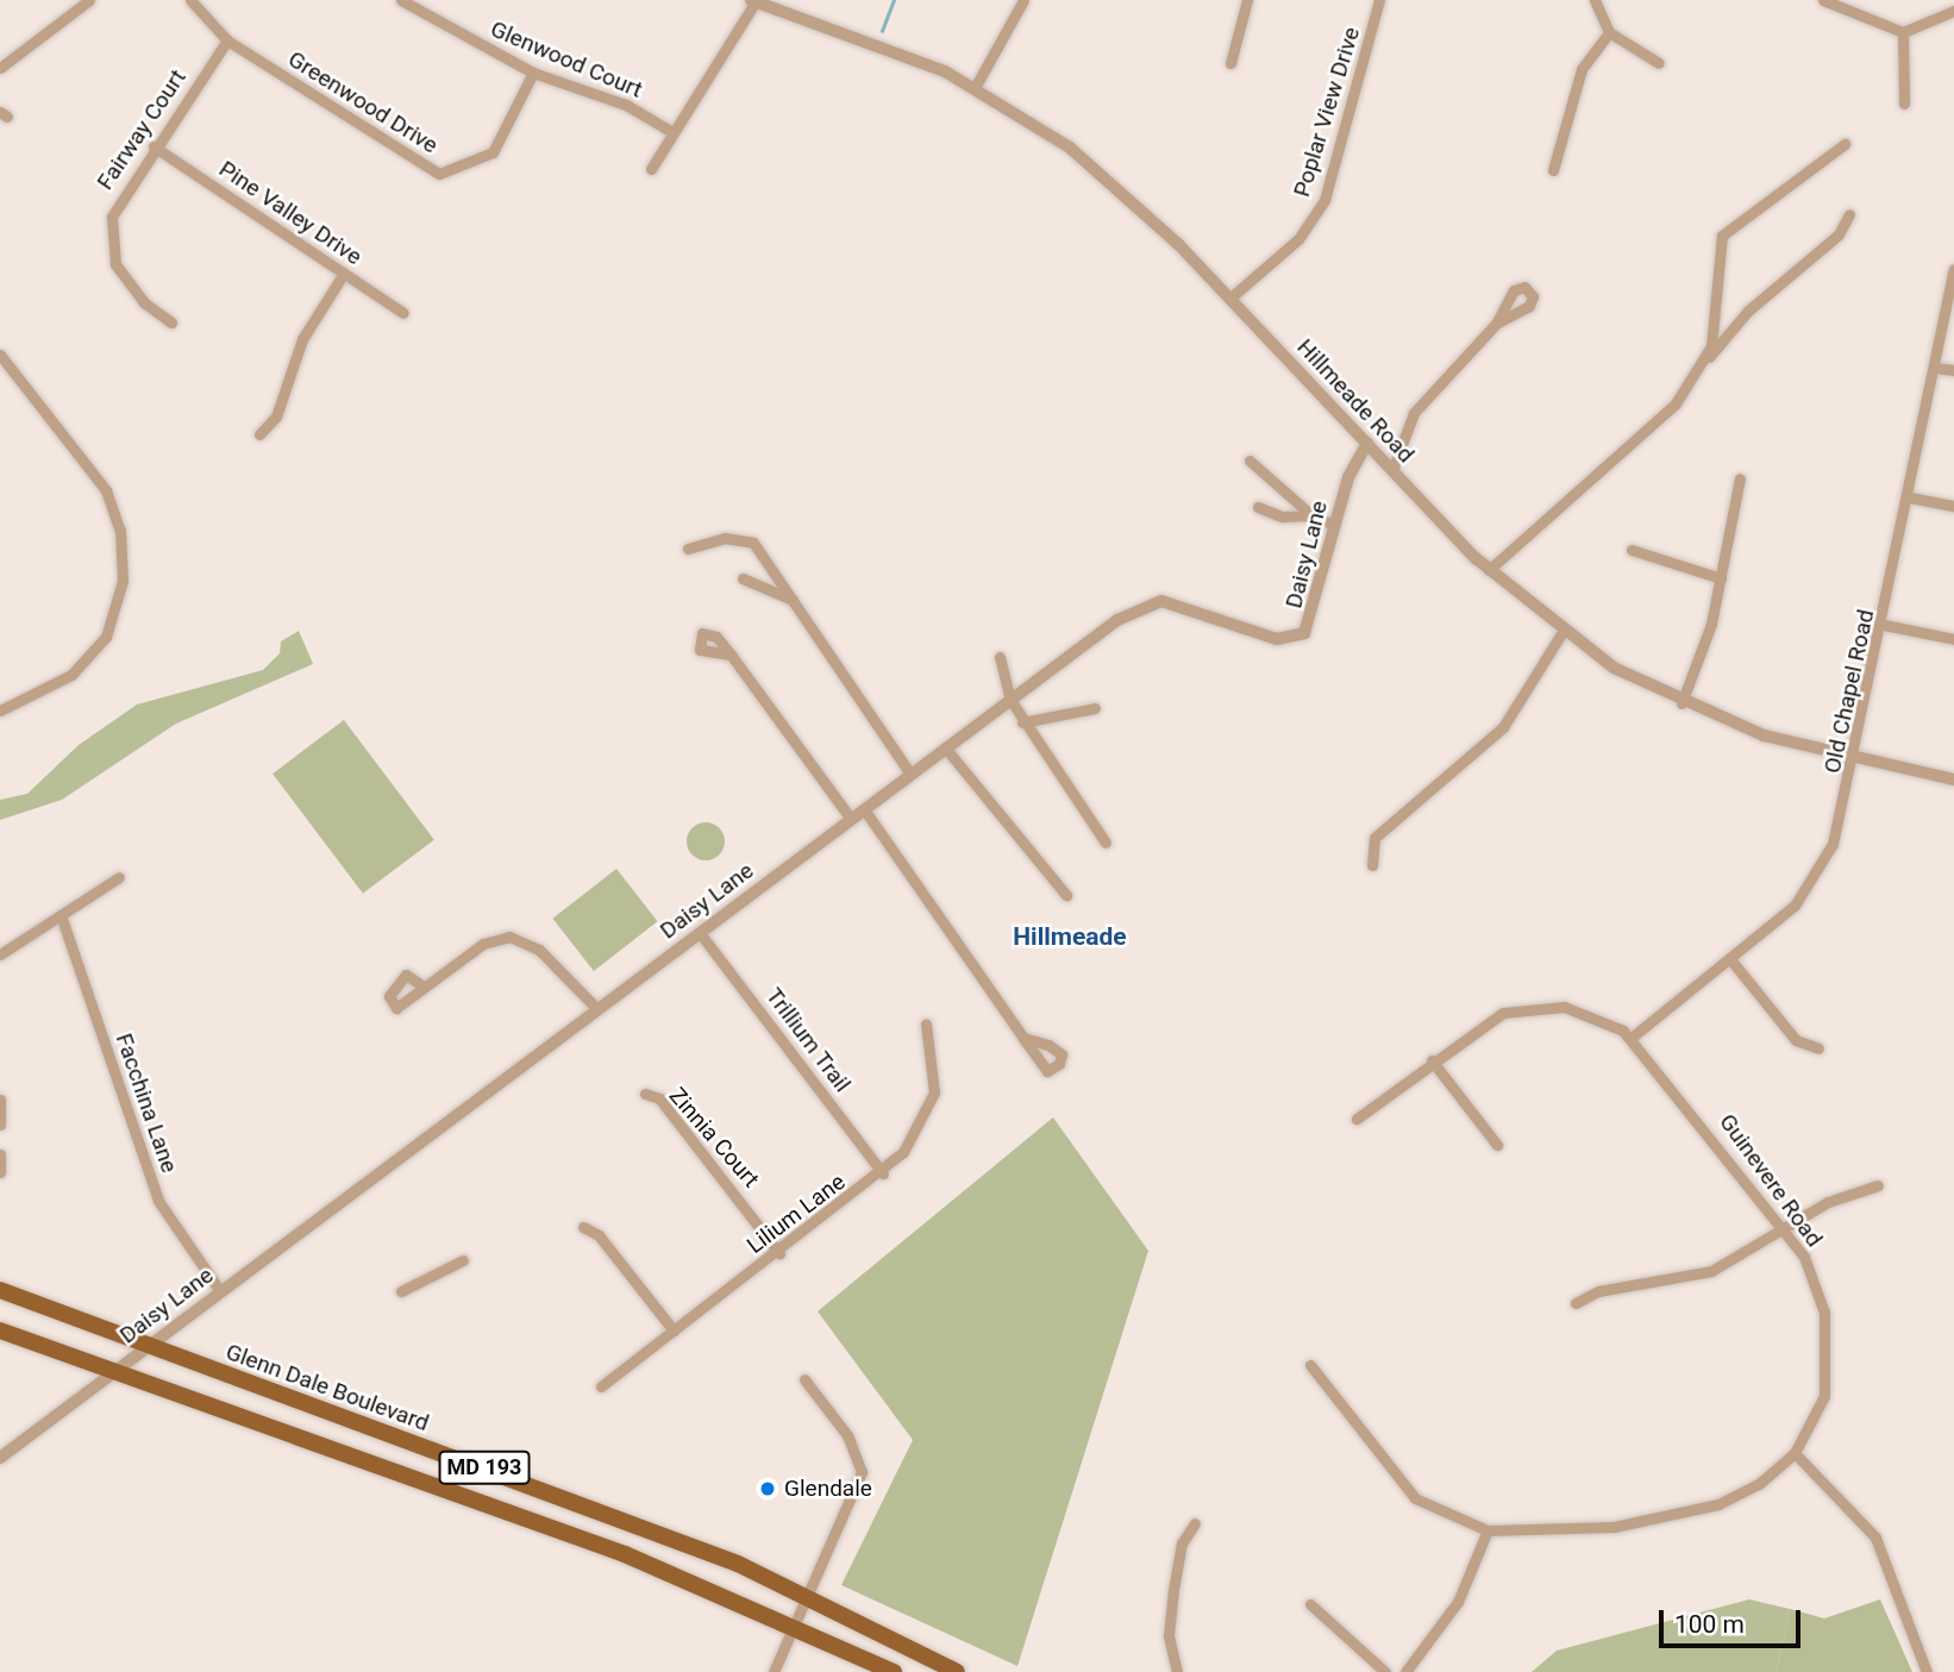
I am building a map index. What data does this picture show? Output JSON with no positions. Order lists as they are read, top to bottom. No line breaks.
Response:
{"streets":{"main road":["Glenn Dale Boulevard","MD 193"],"street":["Glenwood Court","Greenwood Drive","Poplar View Drive","Fairway Court","Pine Valley Drive","Hillmeade Road","Daisy Lane","Old Chapel Road","Trillium Trail","Facchina Lane","Zinnia Court","Guinevere Road","Lilium Lane"]},"crossings":[["Glenwood Court","Greenwood Drive"],["Greenwood Drive","Fairway Court"],["Poplar View Drive","Hillmeade Road"],["Fairway Court","Pine Valley Drive"],["Hillmeade Road","Daisy Lane"],["Hillmeade Road","Old Chapel Road"],["Daisy Lane","Trillium Trail"],["Daisy Lane","Facchina Lane"],["Daisy Lane","Glenn Dale Boulevard"],["Daisy Lane","MD 193"],["Old Chapel Road","Guinevere Road"],["Trillium Trail","Lilium Lane"],["Zinnia Court","Lilium Lane"]],"districts":["Hillmeade"],"places":["Glendale"],"scale_bar":"100 m"}
